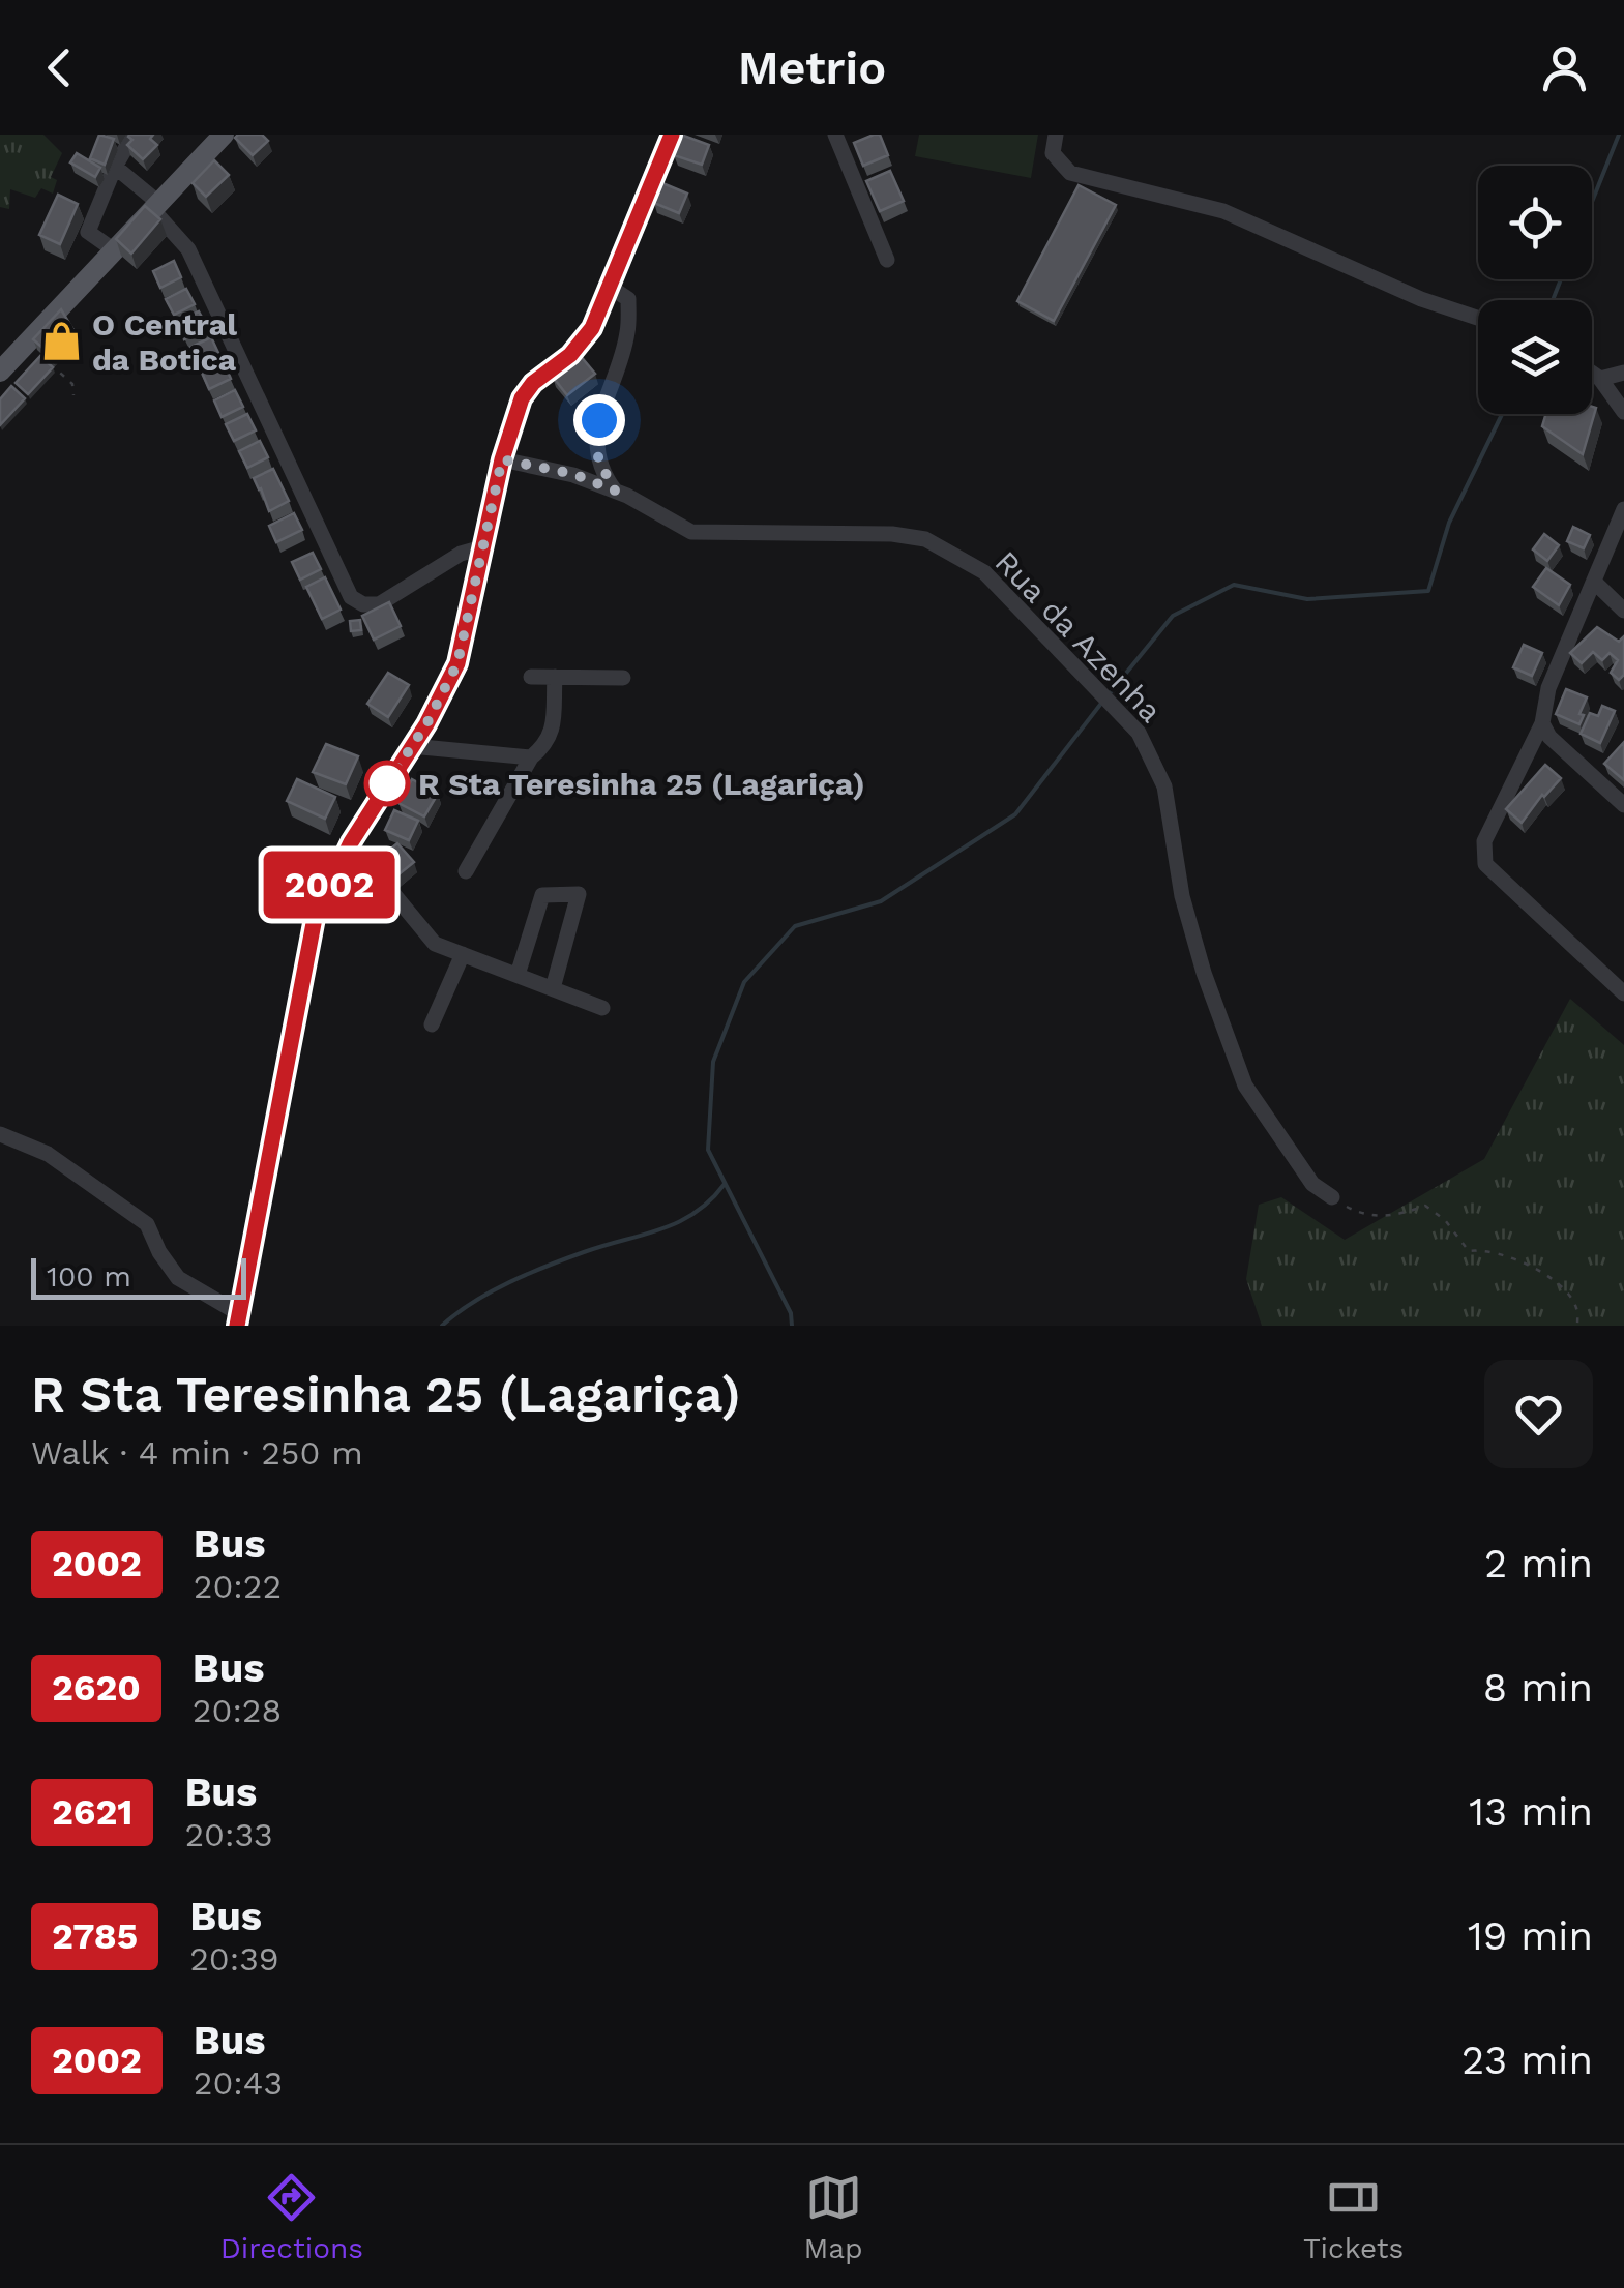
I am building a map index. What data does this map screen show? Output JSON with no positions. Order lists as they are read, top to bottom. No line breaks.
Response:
{"streets":{"street":["Rua da Azenha"]},"places":{"shop":["O Central da Botica"],"other":["R Sta Teresinha 25 (Lagariça)"]},"lines":["bus line 2002"],"scale_bar":"100 m","page":{"header":"Metrio","on_map":"2002","scale":"100 m","heading":["R Sta Teresinha 25 (Lagariça)","Walk · 4 min · 250 m"],"list":[{"mark":"2002","name":"Bus","note":"20:22","value":"2 min"},{"mark":"2620","name":"Bus","note":"20:28","value":"8 min"},{"mark":"2621","name":"Bus","note":"20:33","value":"13 min"},{"mark":"2785","name":"Bus","note":"20:39","value":"19 min"},{"mark":"2002","name":"Bus","note":"20:43","value":"23 min"}],"tabs":["Directions","Map","Tickets"]}}
